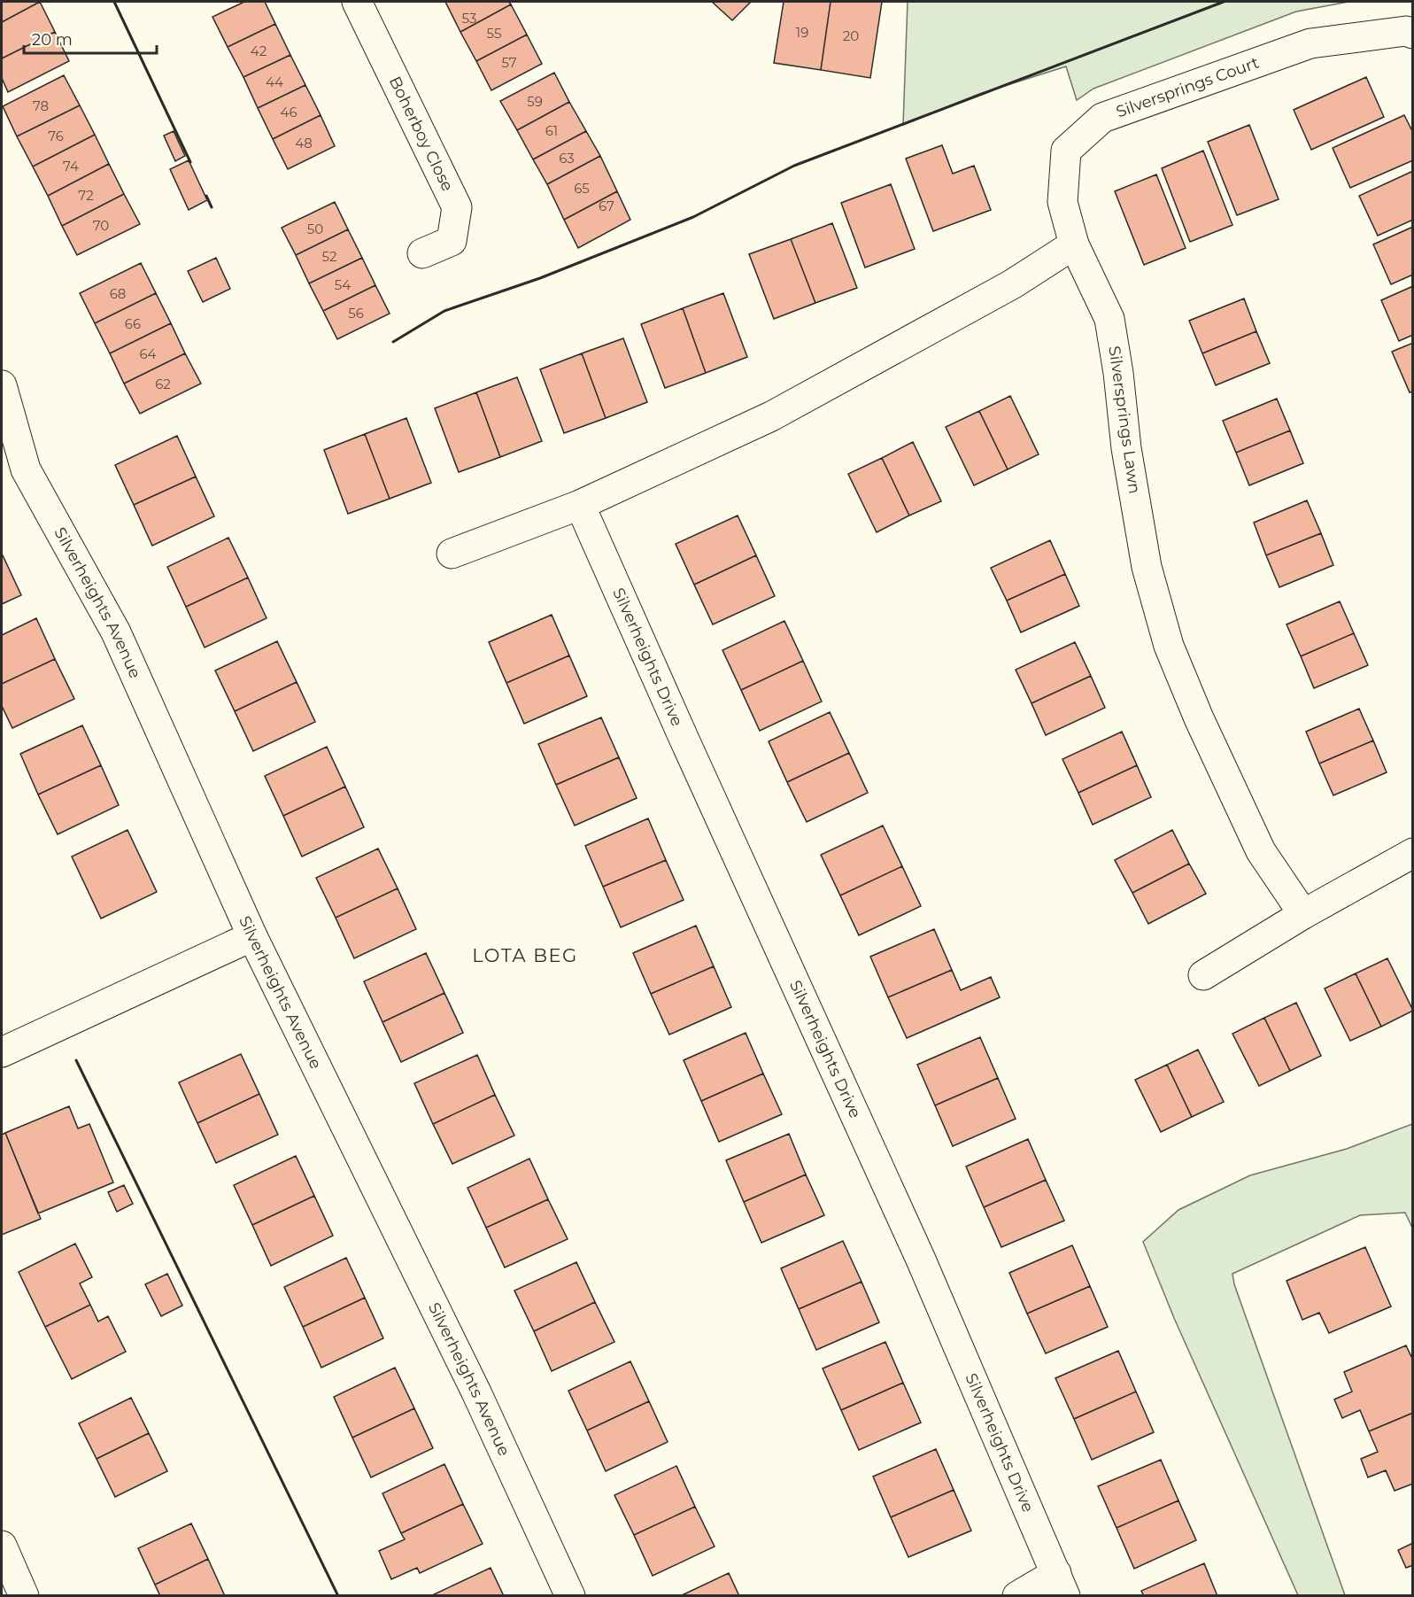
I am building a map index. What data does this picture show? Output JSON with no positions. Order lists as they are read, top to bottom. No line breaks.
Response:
{"streets":{"street":["Silversprings Court","Boherboy Close","Silversprings Lawn","Silverheights Avenue","Silverheights Drive"]},"crossings":[["Silversprings Court","Silversprings Lawn"]],"districts":["LOTA BEG"],"house_numbers":["53","19","55","20","42","57","44","59","78","46","61","76","48","63","74","65","72","67","70","50","52","54","68","56","66","64","62"],"scale_bar":"20 m"}
